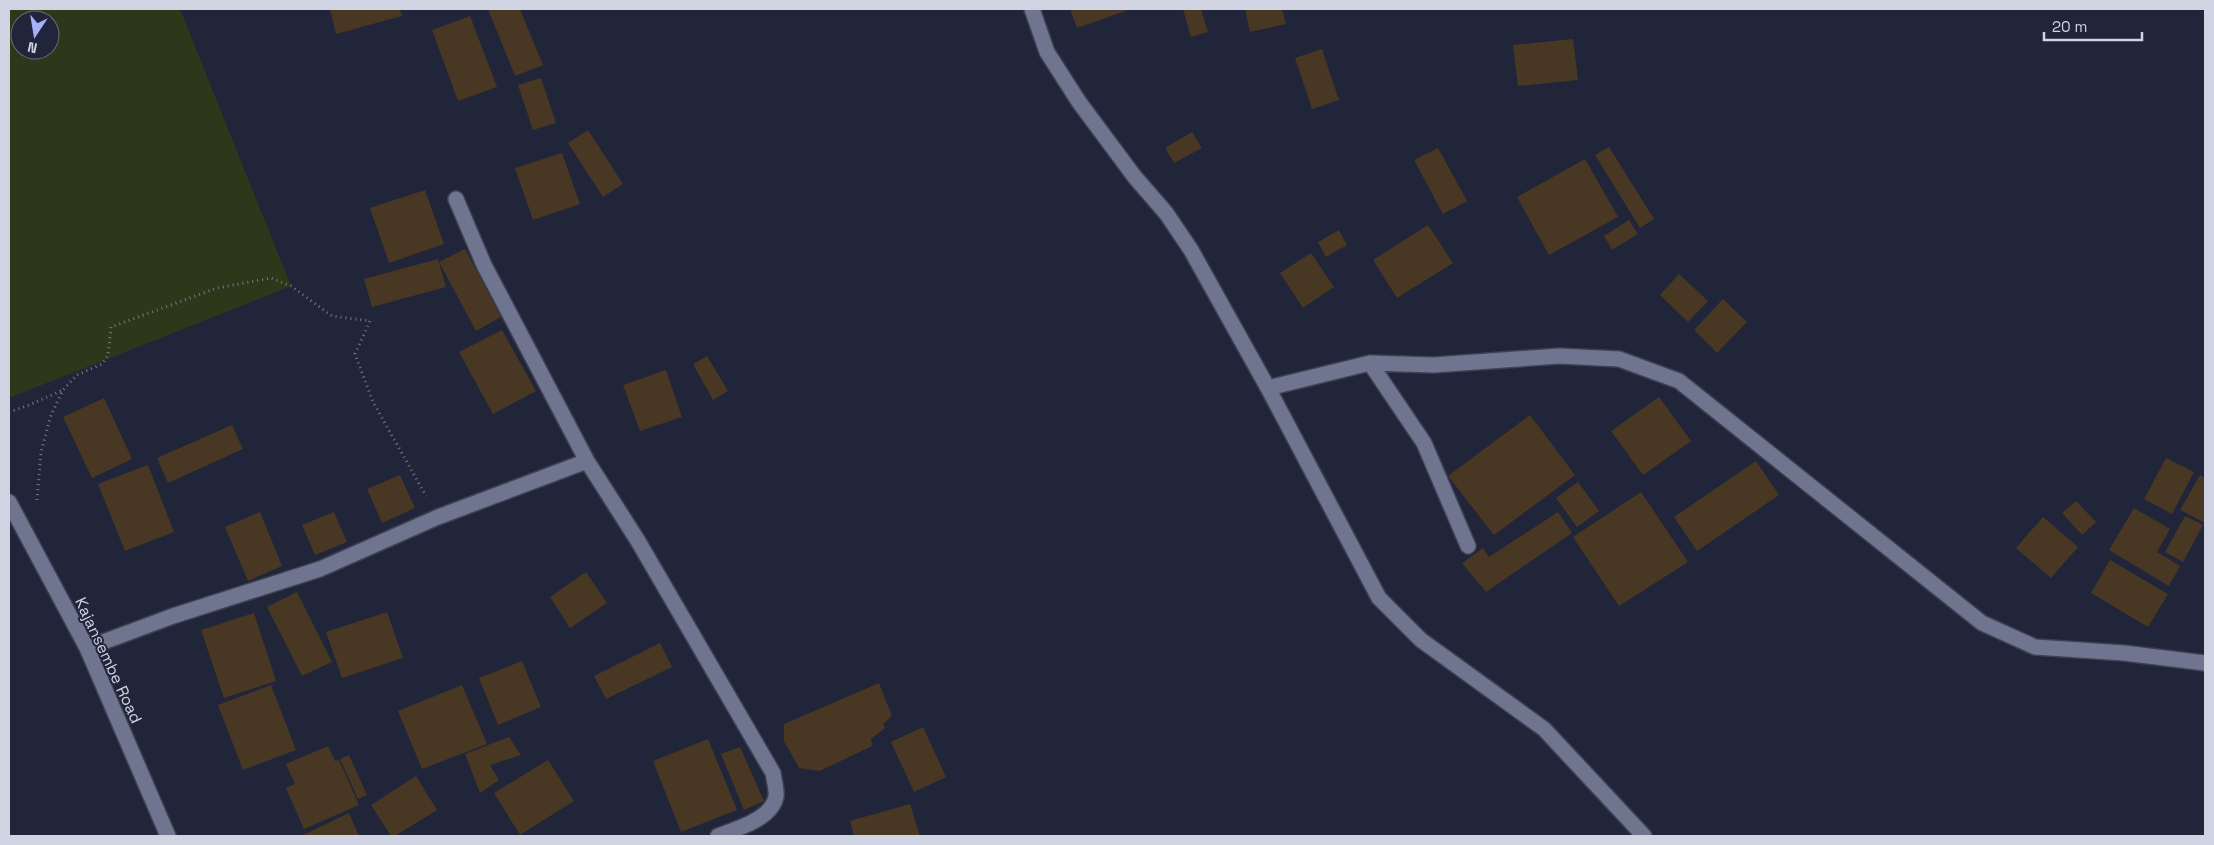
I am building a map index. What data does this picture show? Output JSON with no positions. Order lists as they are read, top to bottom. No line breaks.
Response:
{"streets":{"street":["Kajansembe Road"]},"scale_bar":"20 m","north":"bottom"}
